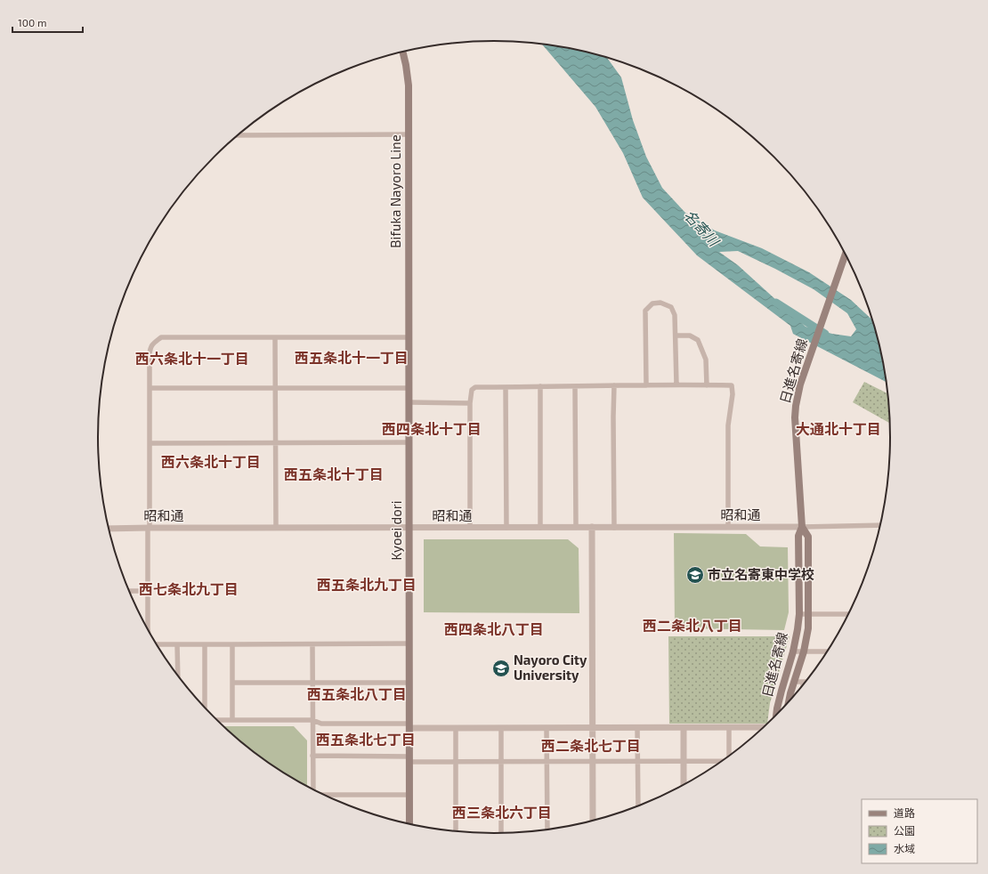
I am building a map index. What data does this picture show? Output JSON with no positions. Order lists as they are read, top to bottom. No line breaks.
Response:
{"streets":{"main road":["Bifuka Nayoro Line","日進名寄線","Kyoei dori"],"street":["昭和通"]},"crossings":[["Bifuka Nayoro Line","Kyoei dori"],["日進名寄線","昭和通"],["昭和通","Kyoei dori"]],"districts":["西五条北十一丁目","西六条北十一丁目","西四条北十丁目","大通北十丁目","西六条北十丁目","西五条北十丁目","西五条北九丁目","西七条北九丁目","西二条北八丁目","西四条北八丁目","西五条北八丁目","西五条北七丁目","西二条北七丁目","西三条北六丁目"],"water":["名寄川"],"places":{"school or university":["市立名寄東中学校","Nayoro City University"]},"legend":["道路","公園","水域"],"scale_bar":"100 m"}
